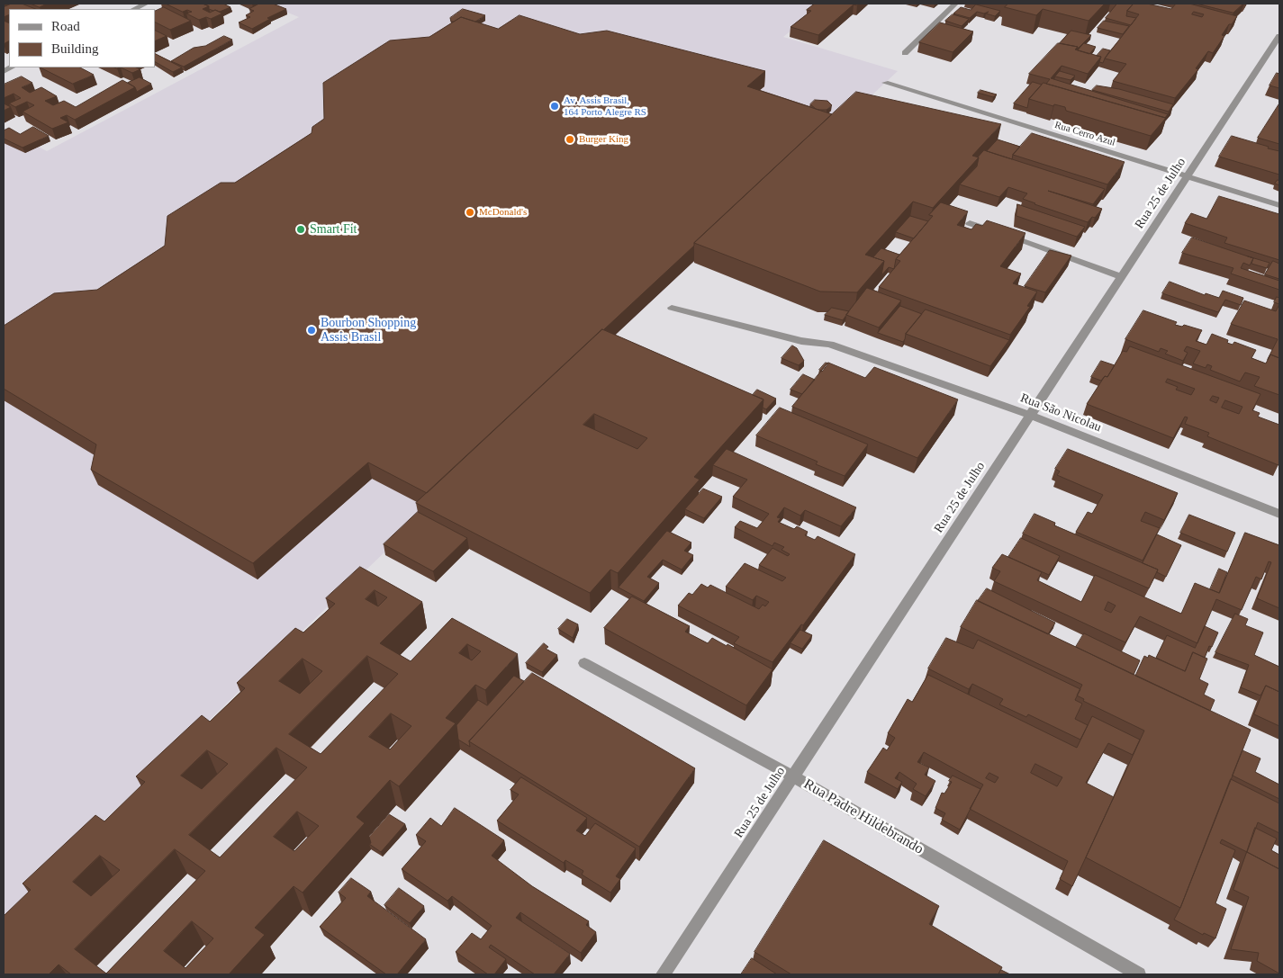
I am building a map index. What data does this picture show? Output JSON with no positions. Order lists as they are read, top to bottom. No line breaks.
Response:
{"streets":{"street":["Rua Cerro Azul","Rua 25 de Julho","Rua São Nicolau","Rua Padre Hildebrando"]},"crossings":[["Rua Cerro Azul","Rua 25 de Julho"],["Rua 25 de Julho","Rua São Nicolau"],["Rua 25 de Julho","Rua Padre Hildebrando"]],"places":["Av. Assis Brasil, 164 Porto Alegre RS","Burger King","McDonald's","Smart Fit","Bourbon Shopping Assis Brasil"],"legend":["Road","Building"]}
